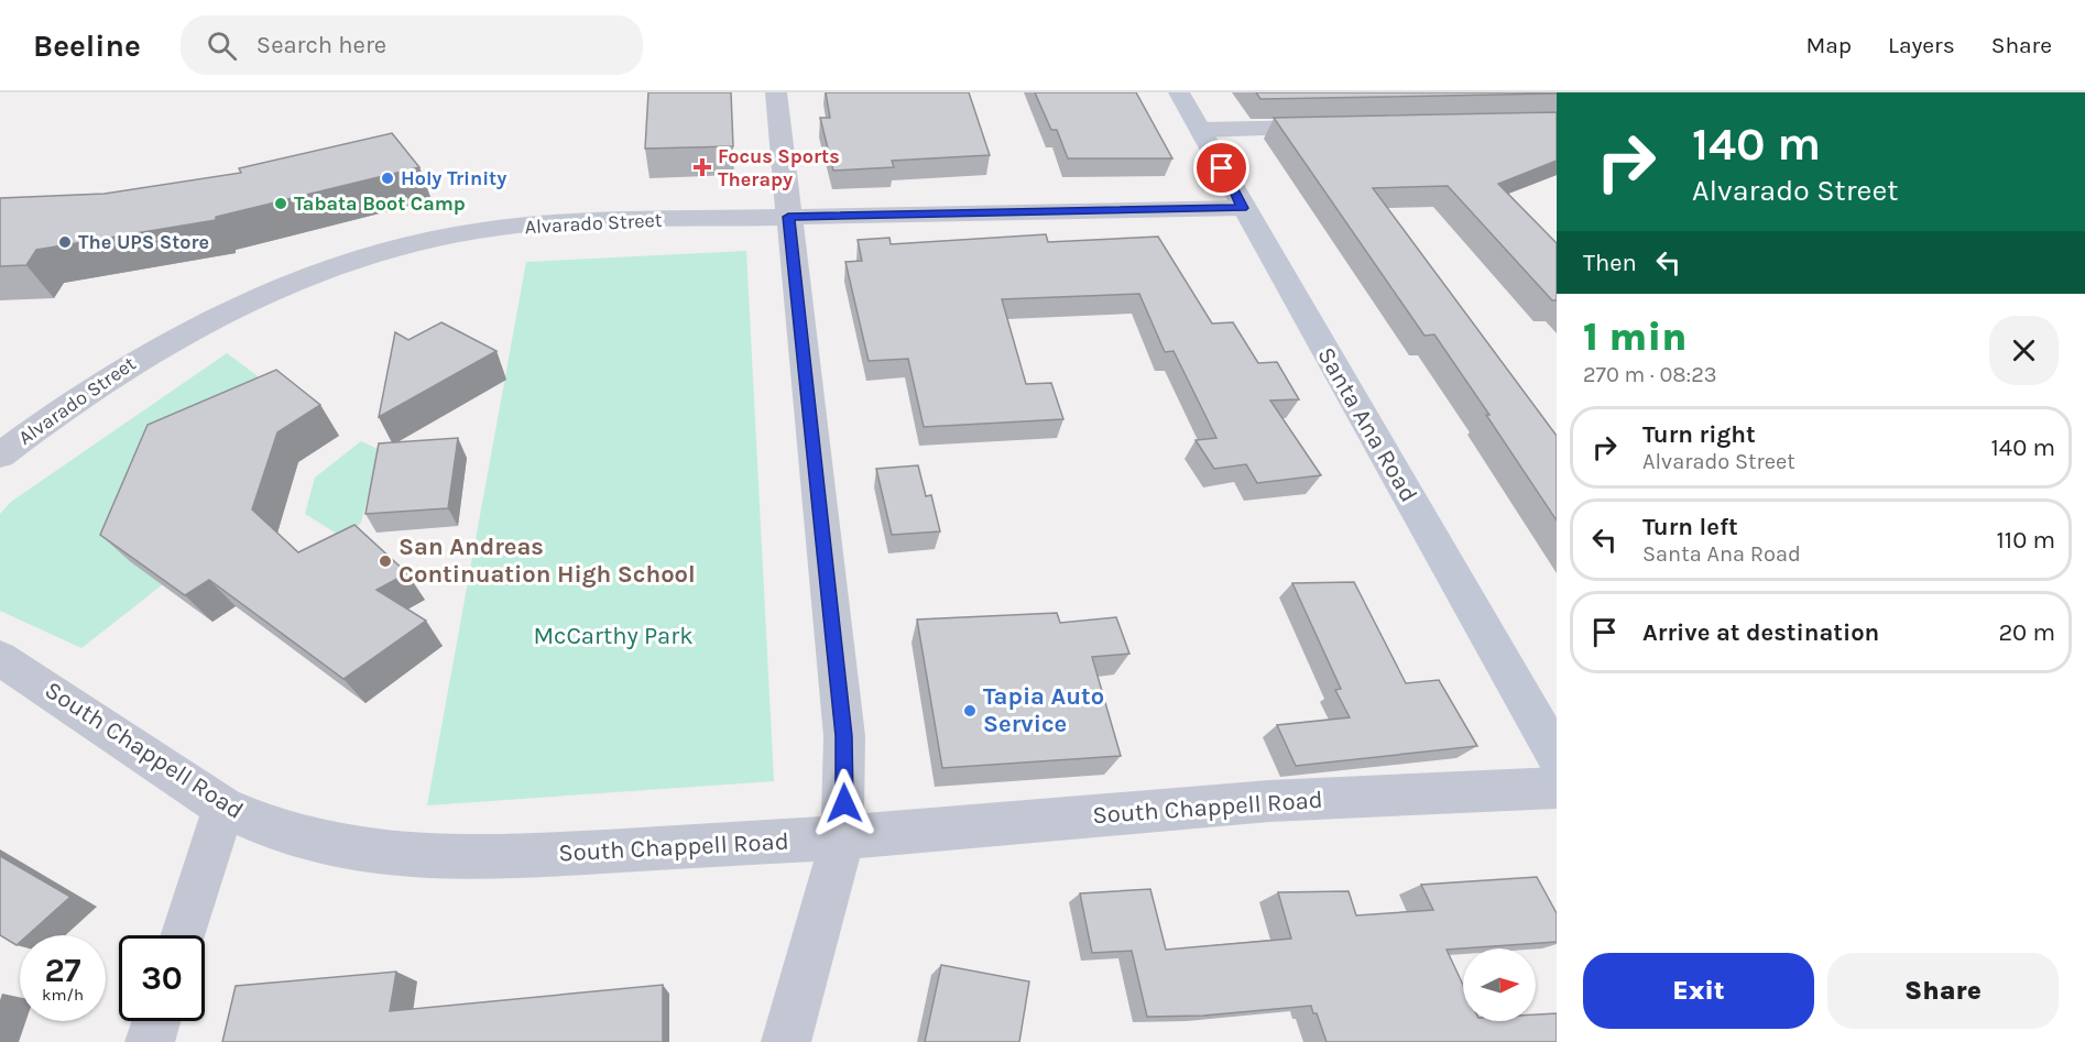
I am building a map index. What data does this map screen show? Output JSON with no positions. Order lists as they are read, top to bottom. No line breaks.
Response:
{"streets":{"street":["Alvarado Street","Santa Ana Road","South Chappell Road"]},"crossings":[["Alvarado Street","Santa Ana Road"]],"parks":["McCarthy Park"],"places":{"health":["Focus Sports Therapy"],"other":["Holy Trinity","Tabata Boot Camp","The UPS Store","San Andreas Continuation High School","Tapia Auto Service"]},"north":"right","page":{"header":"Beeline","search":"Search here","nav":["Map","Layers","Share"],"turn":["140 m","Alvarado Street"],"then":"Then","heading":["1 min","270 m · 08:23"],"list":[{"name":"Turn right","note":"Alvarado Street","value":"140 m"},{"name":"Turn left","note":"Santa Ana Road","value":"110 m"},{"name":"Arrive at destination","value":"20 m"}],"speed":"27 km/h","limit":"30","buttons":["Exit","Share"]}}
